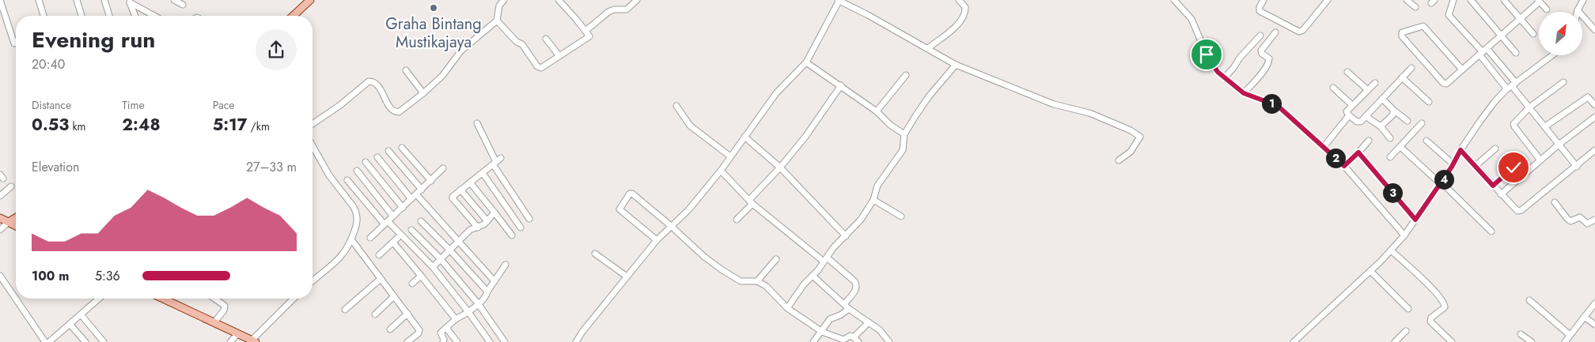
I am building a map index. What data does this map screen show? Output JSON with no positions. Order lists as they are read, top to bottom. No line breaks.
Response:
{"places":["Graha Bintang Mustikajaya"],"north":"top right","page":{"heading":["Evening run","20:40"],"stats":[["Distance","0.53 km"],["Time","2:48"],["Pace","5:17 /km"]],"pins":["1","2","4","3"],"chart":["Elevation","27–33 m"],"list":[{"name":"100 m","note":"5:36"}]}}
